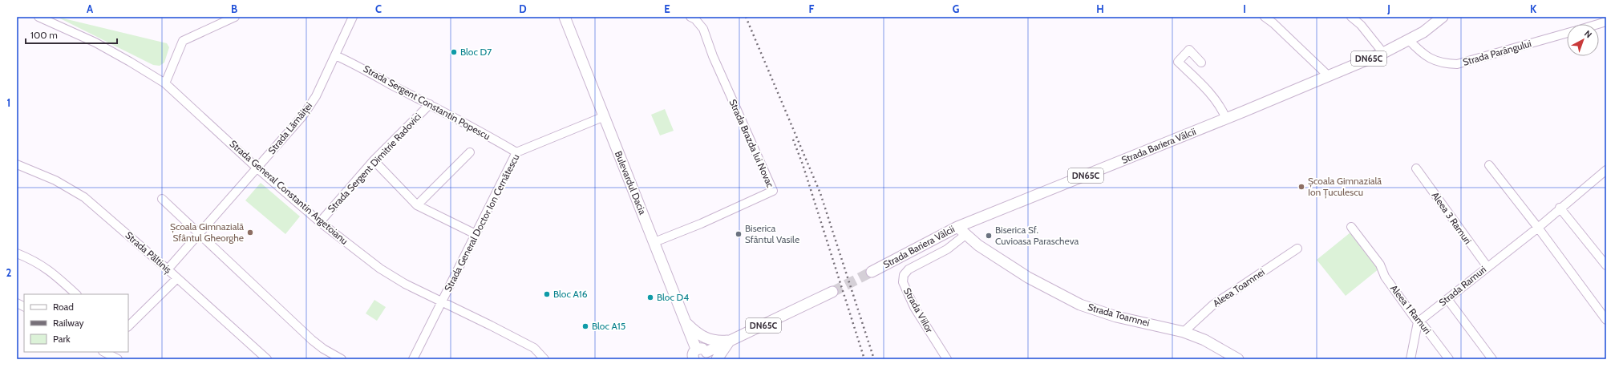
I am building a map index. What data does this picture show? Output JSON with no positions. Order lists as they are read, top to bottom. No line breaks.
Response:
{"streets":{"main road":["DN65C","Strada Bariera Vâlcii","Bulevardul Dacia","Strada Toamnei"],"street":["Strada Parângului","Strada Sergent Constantin Popescu","Strada Lămâiței","Strada Brazda lui Novac","Strada Sergent Dimitrie Radovici","Strada General Constantin Argetoianu","Aleea 3 Ramuri","Strada General Doctor Ion Cernătescu","Strada Păltiniș","Strada Ramuri","Aleea Toamnei","Aleea 1 Ramuri","Strada Viilor"]},"crossings":[["Strada Parângului","Strada Bariera Vâlcii"],["DN65C","Bulevardul Dacia"],["Strada Sergent Constantin Popescu","Strada Lămâiței"],["Strada Sergent Constantin Popescu","Strada Sergent Dimitrie Radovici"],["Strada Sergent Constantin Popescu","Strada General Doctor Ion Cernătescu"],["Strada Lămâiței","Strada General Constantin Argetoianu"],["Strada Lămâiței","Strada Păltiniș"],["Strada Brazda lui Novac","Bulevardul Dacia"],["Strada Bariera Vâlcii","Strada Toamnei"],["Strada Sergent Dimitrie Radovici","Strada General Constantin Argetoianu"],["Bulevardul Dacia","Strada General Doctor Ion Cernătescu"],["Strada General Constantin Argetoianu","Strada General Doctor Ion Cernătescu"],["Aleea 3 Ramuri","Strada Ramuri"],["Strada Ramuri","Aleea 1 Ramuri"],["Aleea Toamnei","Strada Toamnei"],["Strada Viilor","Strada Toamnei"]],"places":["Bloc D7","Școala Gimnazială Ion Țuculescu","Școala Gimnazială Sfântul Gheorghe","Biserica Sfântul Vasile","Biserica Sf. Cuvioasa Parascheva","Bloc A16","Bloc D4","Bloc A15"],"legend":["Road","Railway","Park"],"scale_bar":"100 m","north":"top right","grid":{"columns":["A","B","C","D","E","F","G","H","I","J","K"],"rows":["1","2"]}}
